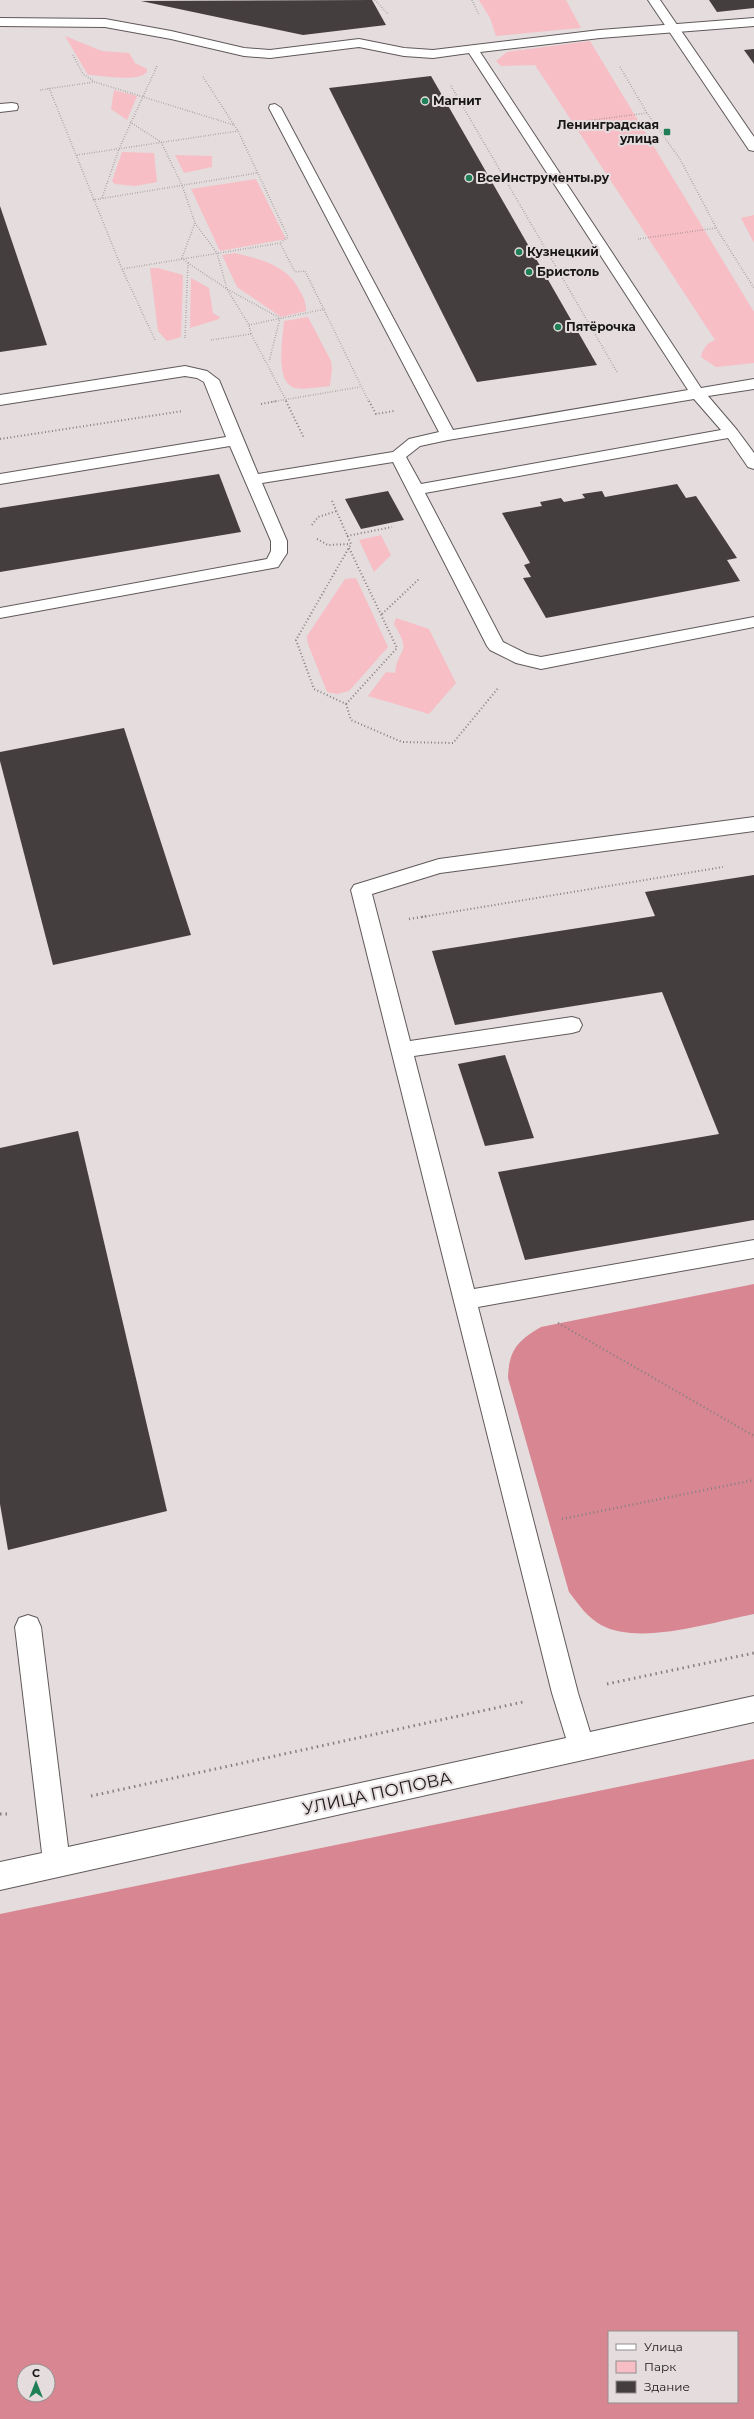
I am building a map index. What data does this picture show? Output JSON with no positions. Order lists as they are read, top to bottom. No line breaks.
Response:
{"streets":{"street":["УЛИЦА ПОПОВА"]},"places":{"other":["Магнит","ВсеИнструменты.ру","Кузнецкий","Бристоль","Пятёрочка"],"transit":["Ленинградская улица"]},"legend":["Улица","Парк","Здание"],"north":"top"}
